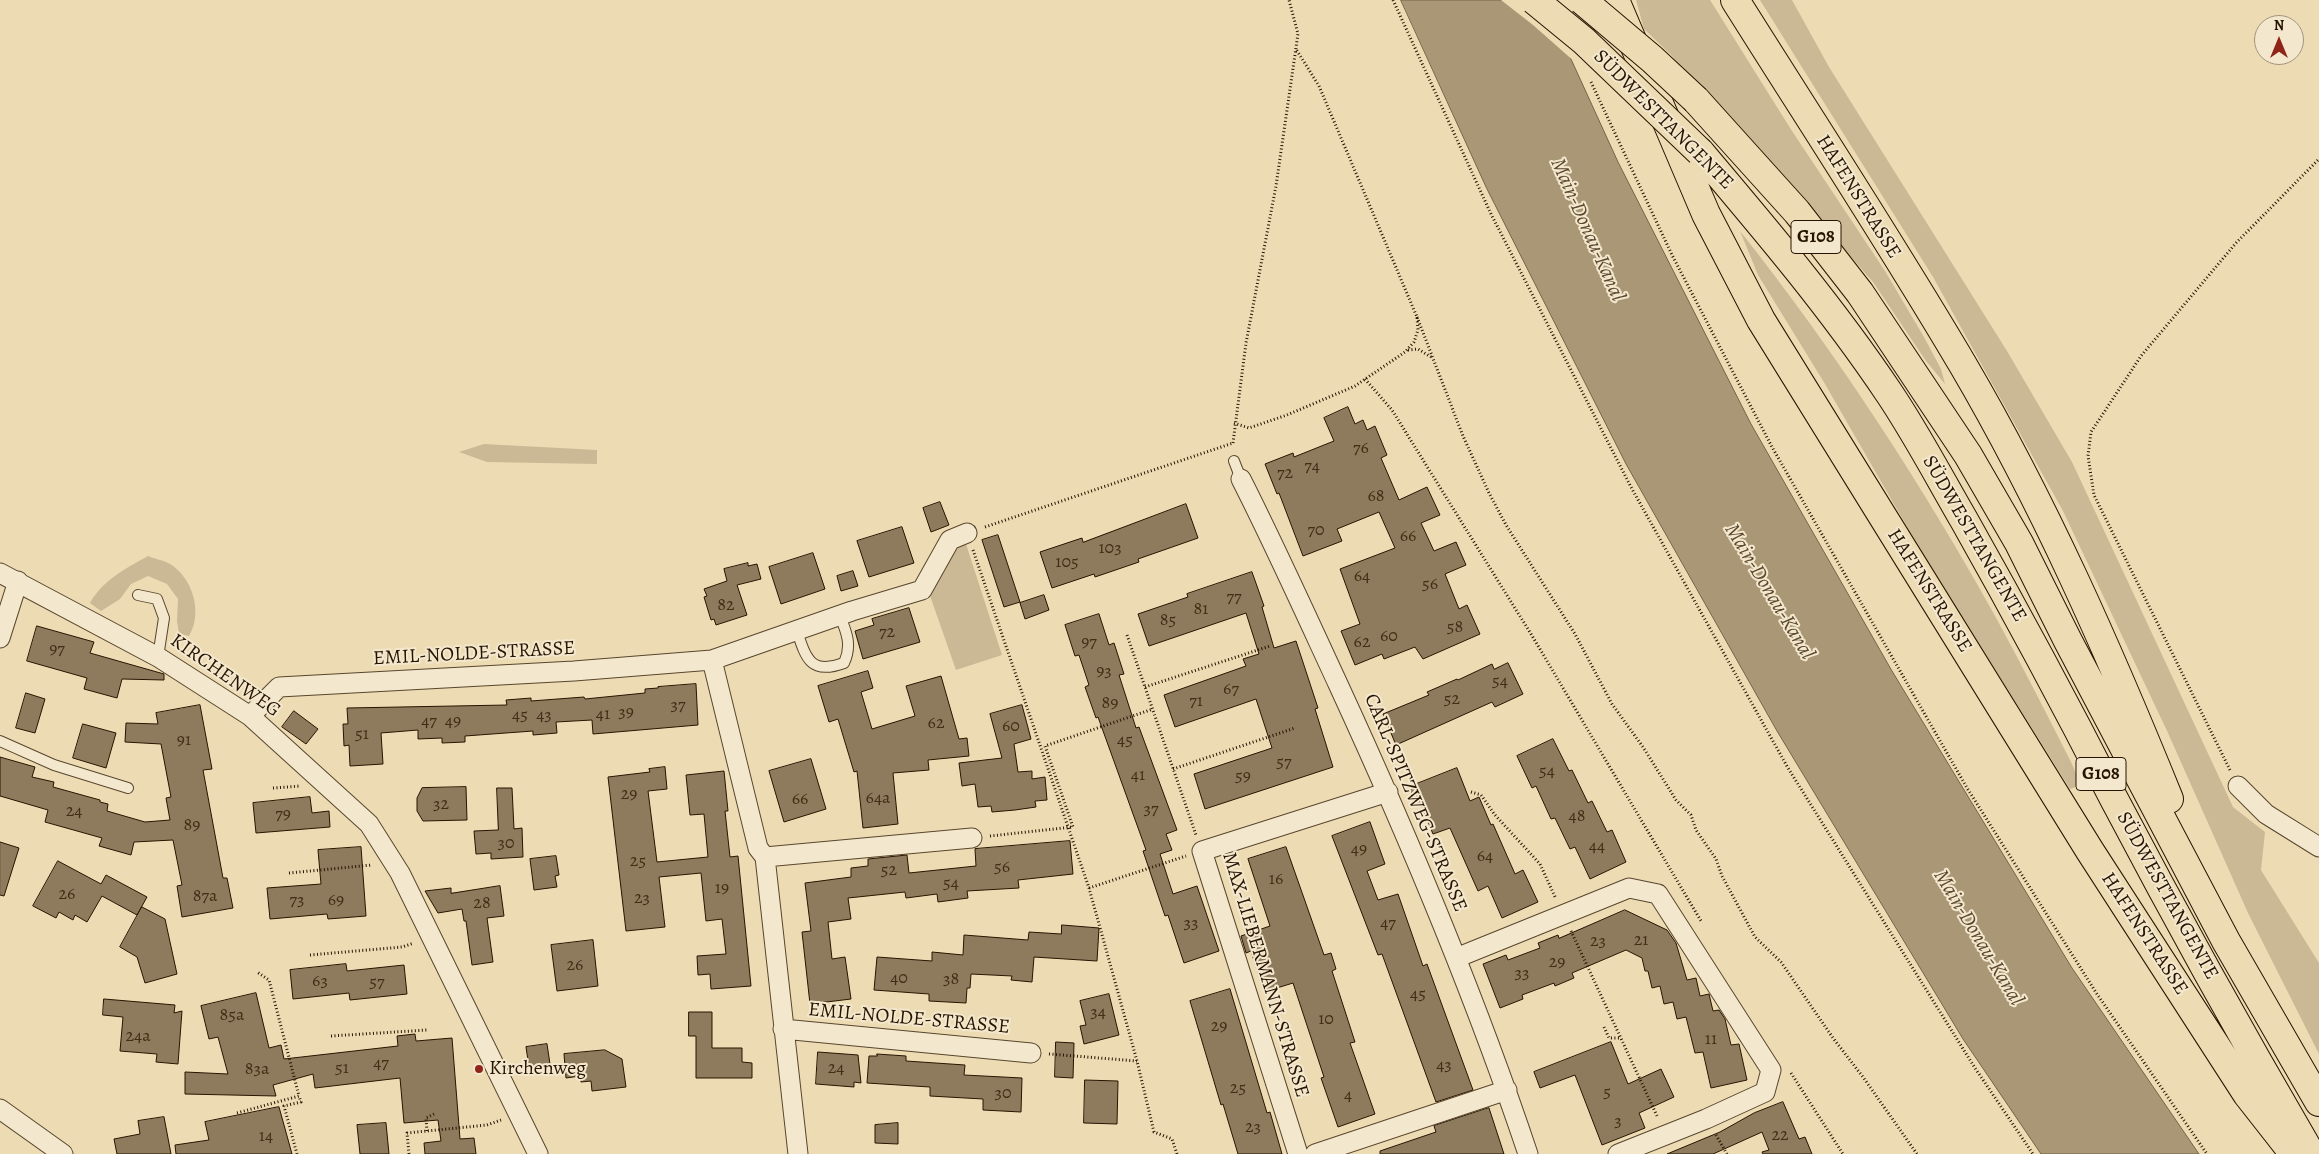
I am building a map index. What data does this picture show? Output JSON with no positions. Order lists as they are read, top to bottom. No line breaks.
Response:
{"streets":{"highway":["SÜDWESTTANGENTE","HAFENSTRASSE","G108"],"street":["EMIL-NOLDE-STRASSE","KIRCHENWEG","CARL-SPITZWEG-STRASSE","MAX-LIEBERMANN-STRASSE"]},"crossings":[["SÜDWESTTANGENTE","HAFENSTRASSE"],["EMIL-NOLDE-STRASSE","KIRCHENWEG"],["CARL-SPITZWEG-STRASSE","MAX-LIEBERMANN-STRASSE"]],"water":["Main-Donau-Kanal"],"places":["Kirchenweg"],"house_numbers":["76","74","72","68","70","66","103","105","64","56","77","82","81","85","58","72","60","97","62","97","93","54","67","52","71","89","37","39","41","45","43","47","49","62","60","51","91","45","57","54","41","59","29","64a","66","32","37","24","79","48","89","30","44","49","64","25","56","52","16","54","19","26","87a","23","73","69","28","33","47","21","23","29","26","33","40","38","63","57","45","34","85a","10","29","24a","11","47","43","51","24","83a","25","5","30","4","3","23","22","14"],"north":"top"}
